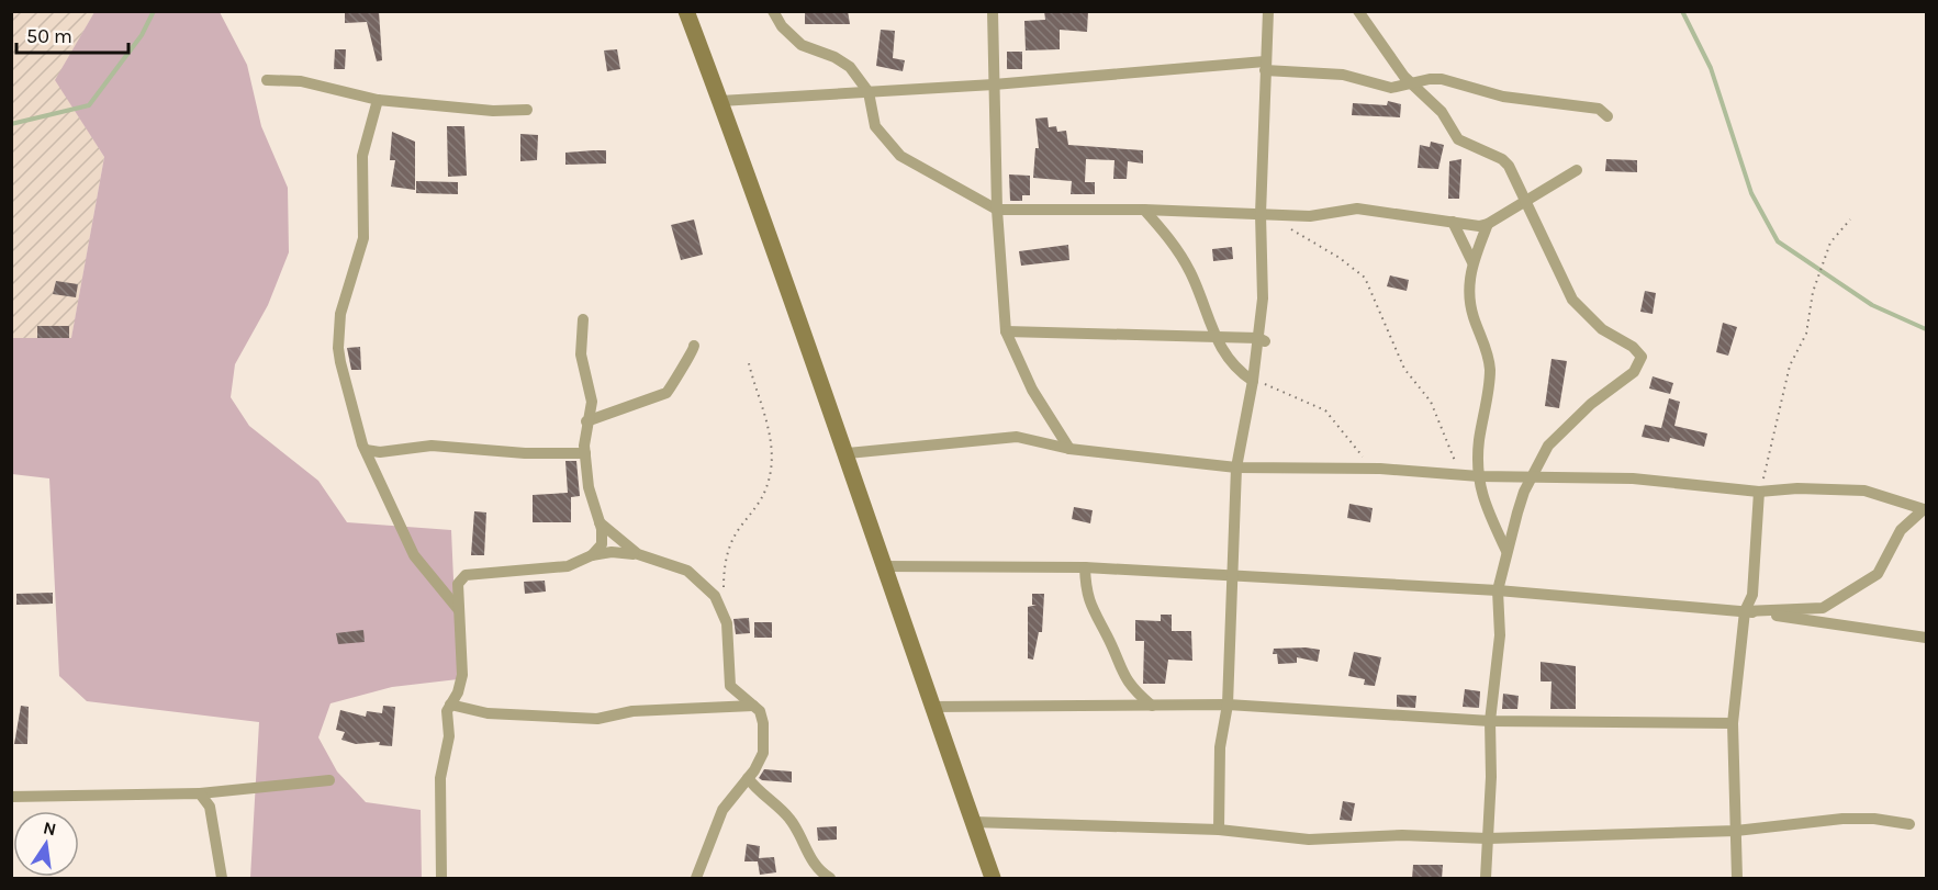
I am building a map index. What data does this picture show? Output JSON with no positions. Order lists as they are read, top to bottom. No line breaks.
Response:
{"scale_bar":"50 m","north":"top"}
